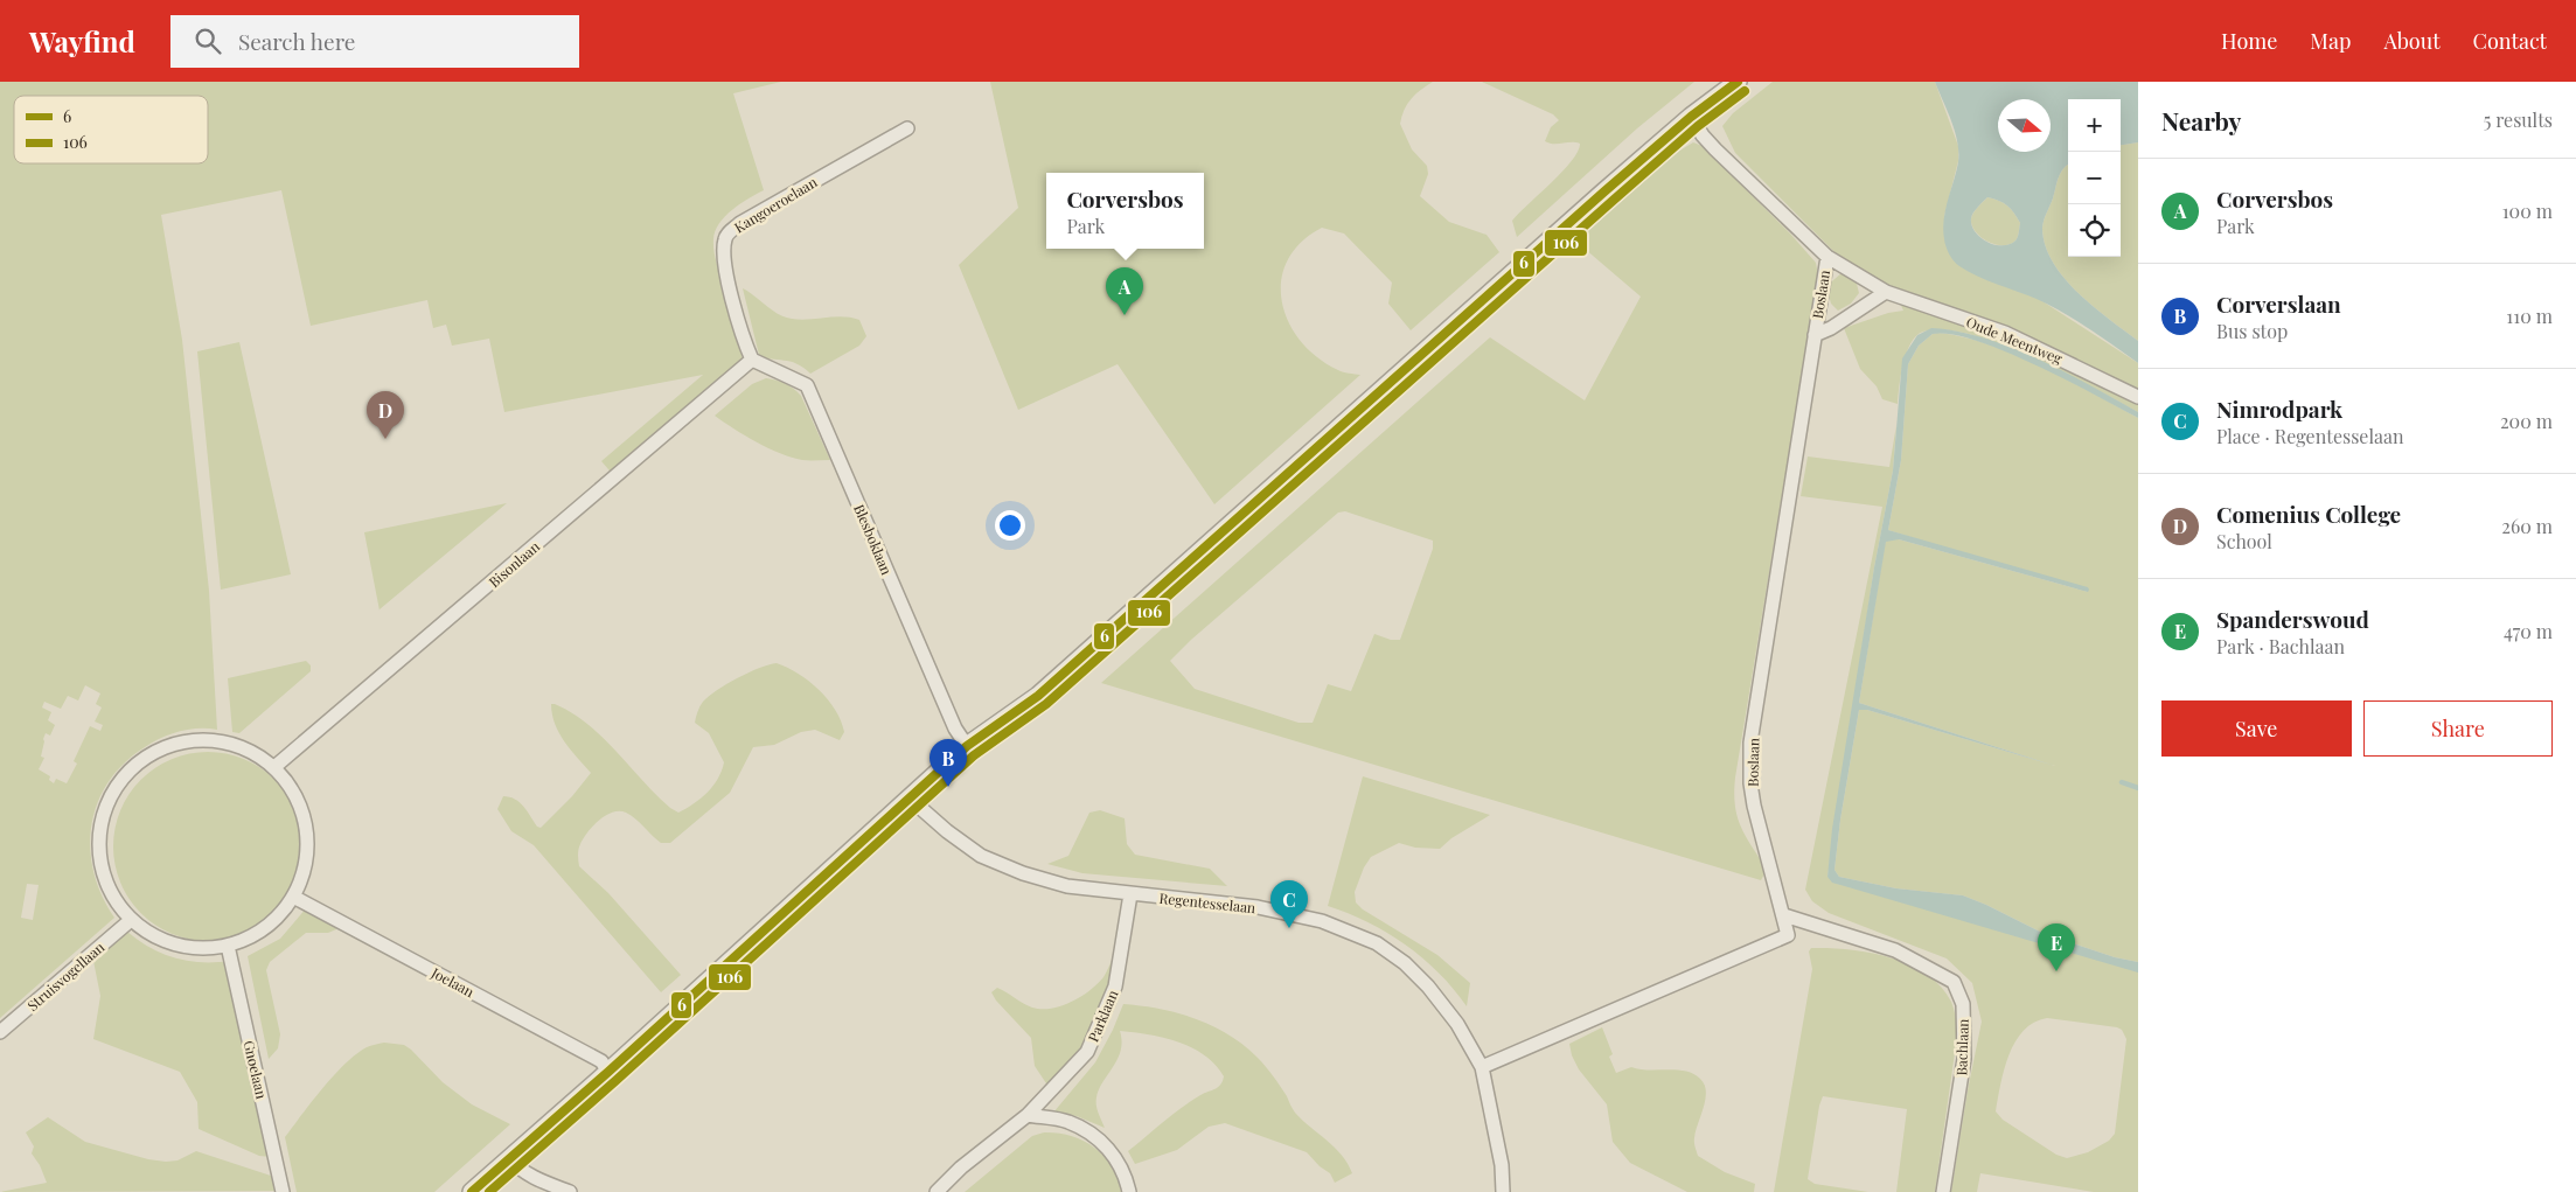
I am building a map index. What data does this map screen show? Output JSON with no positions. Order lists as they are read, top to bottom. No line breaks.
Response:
{"streets":{"street":["Kangoeroelaan","Boslaan","Oude Meentweg","Blesboklaan","Bisonlaan","Regentesselaan","Struisvogellaan","Joelaan","Parklaan","Bachlaan","Gnoelaan"]},"crossings":[["Kangoeroelaan","Blesboklaan"],["Kangoeroelaan","Bisonlaan"],["Boslaan","Oude Meentweg"],["Boslaan","Regentesselaan"],["Boslaan","Bachlaan"],["Blesboklaan","Bisonlaan"],["Bisonlaan","Struisvogellaan"],["Bisonlaan","Joelaan"],["Bisonlaan","Gnoelaan"],["Regentesselaan","Parklaan"],["Struisvogellaan","Joelaan"],["Struisvogellaan","Gnoelaan"],["Joelaan","Gnoelaan"]],"lines":["transit line 6","transit line 106"],"legend":["6","106"],"north":"right","page":{"header":"Wayfind","search":"Search here","nav":["Home","Map","About","Contact"],"heading":["Nearby","5 results"],"map_buttons":["+","−"],"list":[{"mark":"A","name":"Corversbos","note":"Park","value":"100 m"},{"mark":"B","name":"Corverslaan","note":"Bus stop","value":"110 m"},{"mark":"C","name":"Nimrodpark","note":"Place · Regentesselaan","value":"200 m"},{"mark":"D","name":"Comenius College","note":"School","value":"260 m"},{"mark":"E","name":"Spanderswoud","note":"Park · Bachlaan","value":"470 m"}],"popup":["Corversbos","Park"],"pins":["A","D","B","C","E"],"buttons":["Save","Share"]}}
